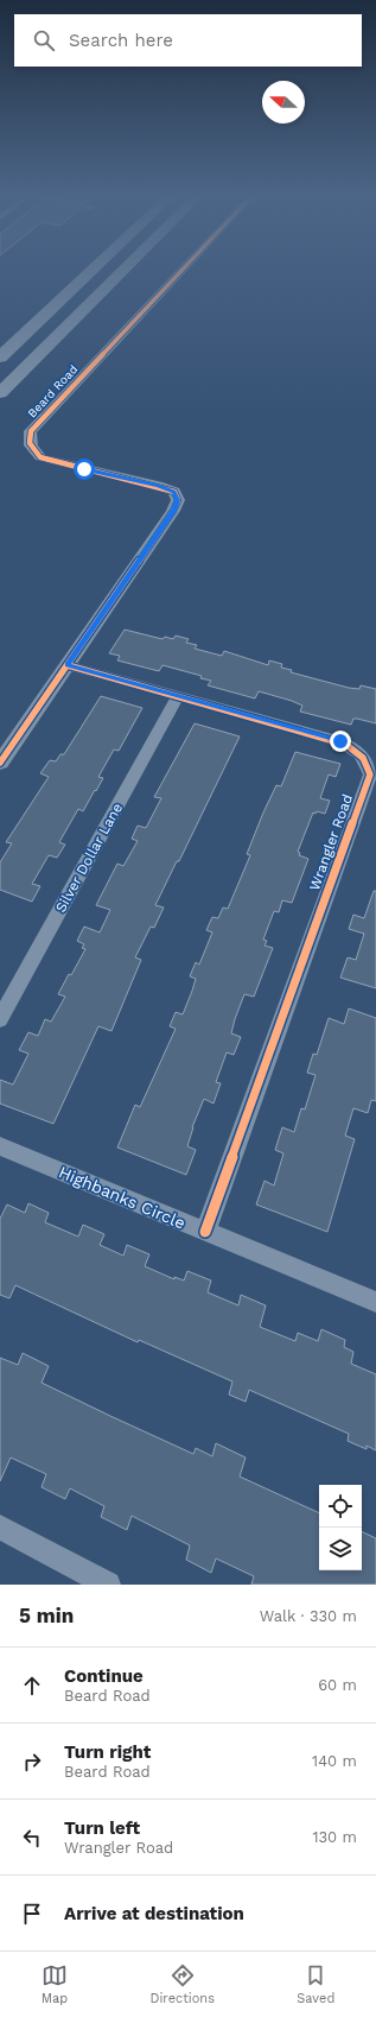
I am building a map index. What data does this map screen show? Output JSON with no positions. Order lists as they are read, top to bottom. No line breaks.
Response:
{"streets":{"street":["Beard Road","Wrangler Road","Silver Dollar Lane","Highbanks Circle"]},"crossings":[["Beard Road","Wrangler Road"],["Wrangler Road","Silver Dollar Lane"],["Wrangler Road","Highbanks Circle"]],"north":"left","page":{"search":"Search here","heading":["5 min","Walk · 330 m"],"list":[["Continue","Beard Road","60 m"],["Turn right","Beard Road","140 m"],["Turn left","Wrangler Road","130 m"],"Arrive at destination"],"nav":["Map","Directions","Saved"]}}
